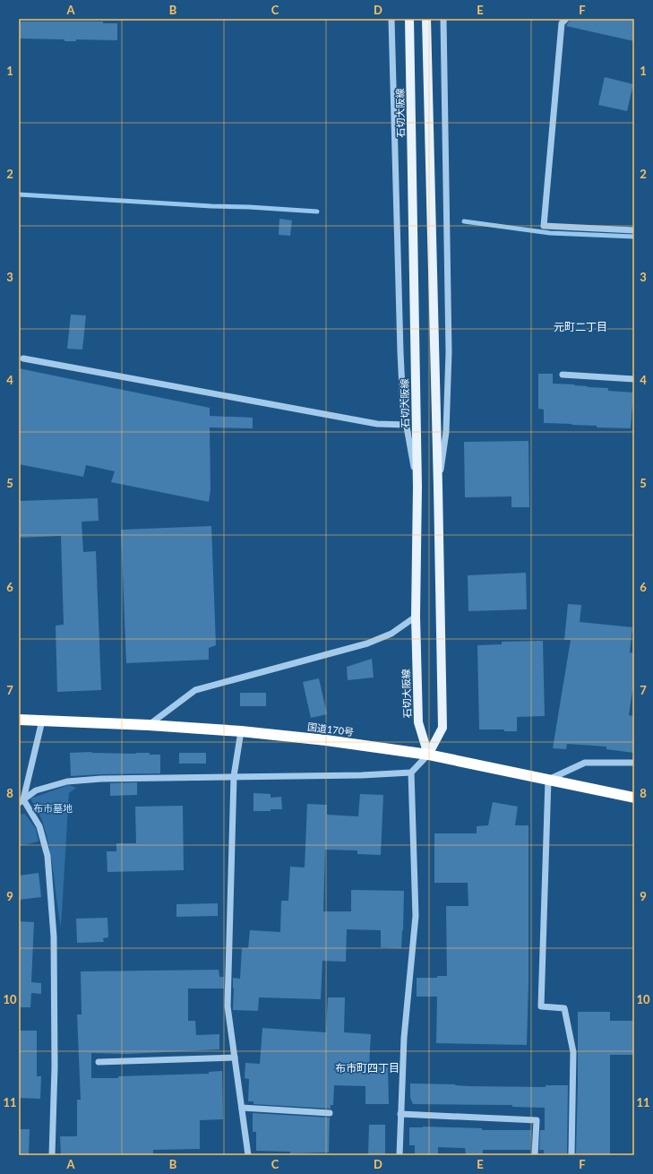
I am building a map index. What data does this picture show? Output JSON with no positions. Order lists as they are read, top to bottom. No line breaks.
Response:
{"streets":{"highway":["国道170号"],"main road":["石切大阪線"]},"crossings":[["石切大阪線","国道170号"]],"districts":["元町二丁目","布市町四丁目"],"parks":["布市墓地"],"grid":{"columns":["A","B","C","D","E","F"],"rows":["1","2","3","4","5","6","7","8","9","10","11"]}}
